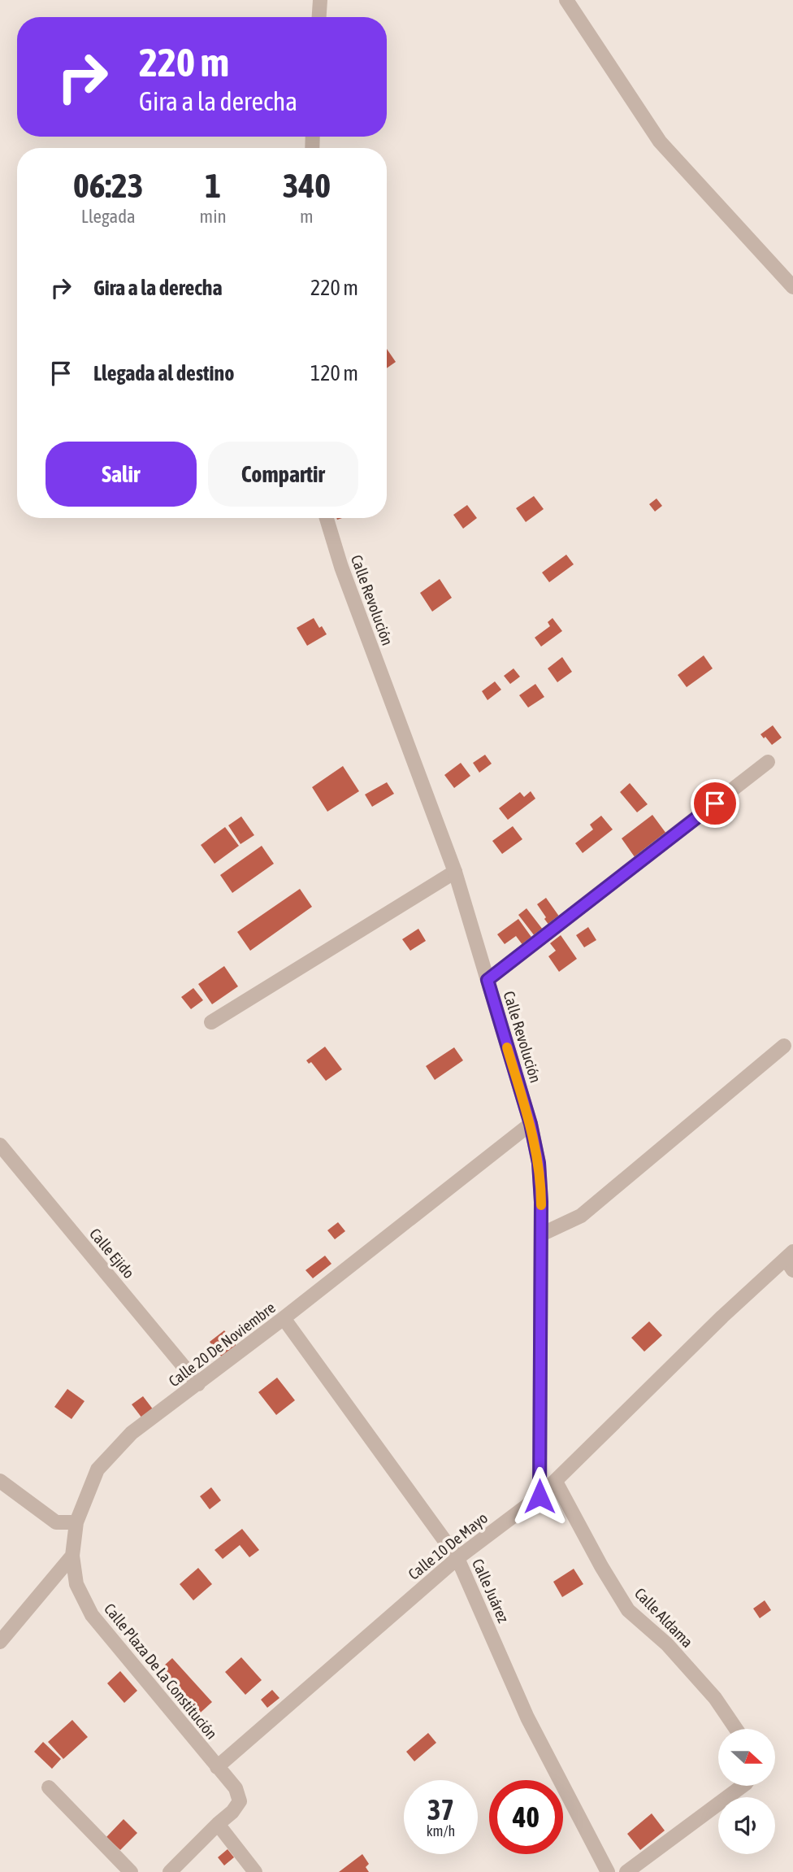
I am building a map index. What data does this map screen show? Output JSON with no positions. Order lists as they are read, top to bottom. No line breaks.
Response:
{"streets":{"street":["Calle Revolución","Calle Ejido","Calle 20 De Noviembre","Calle 10 De Mayo","Calle Juárez","Calle Aldama","Calle Plaza De La Constitución"]},"crossings":[["Calle Revolución","Calle 20 De Noviembre"],["Calle Revolución","Calle 10 De Mayo"],["Calle Ejido","Calle 20 De Noviembre"],["Calle 20 De Noviembre","Calle Juárez"],["Calle 20 De Noviembre","Calle Plaza De La Constitución"],["Calle 10 De Mayo","Calle Juárez"],["Calle 10 De Mayo","Calle Aldama"],["Calle 10 De Mayo","Calle Plaza De La Constitución"]],"north":"right","page":{"turn":["220 m","Gira a la derecha"],"eta":["06:23","Llegada","1","min","340","m"],"list":[{"name":"Gira a la derecha","value":"220 m"},{"name":"Llegada al destino","value":"120 m"}],"buttons":["Salir","Compartir"],"speed":"37 km/h","limit":"40"}}
